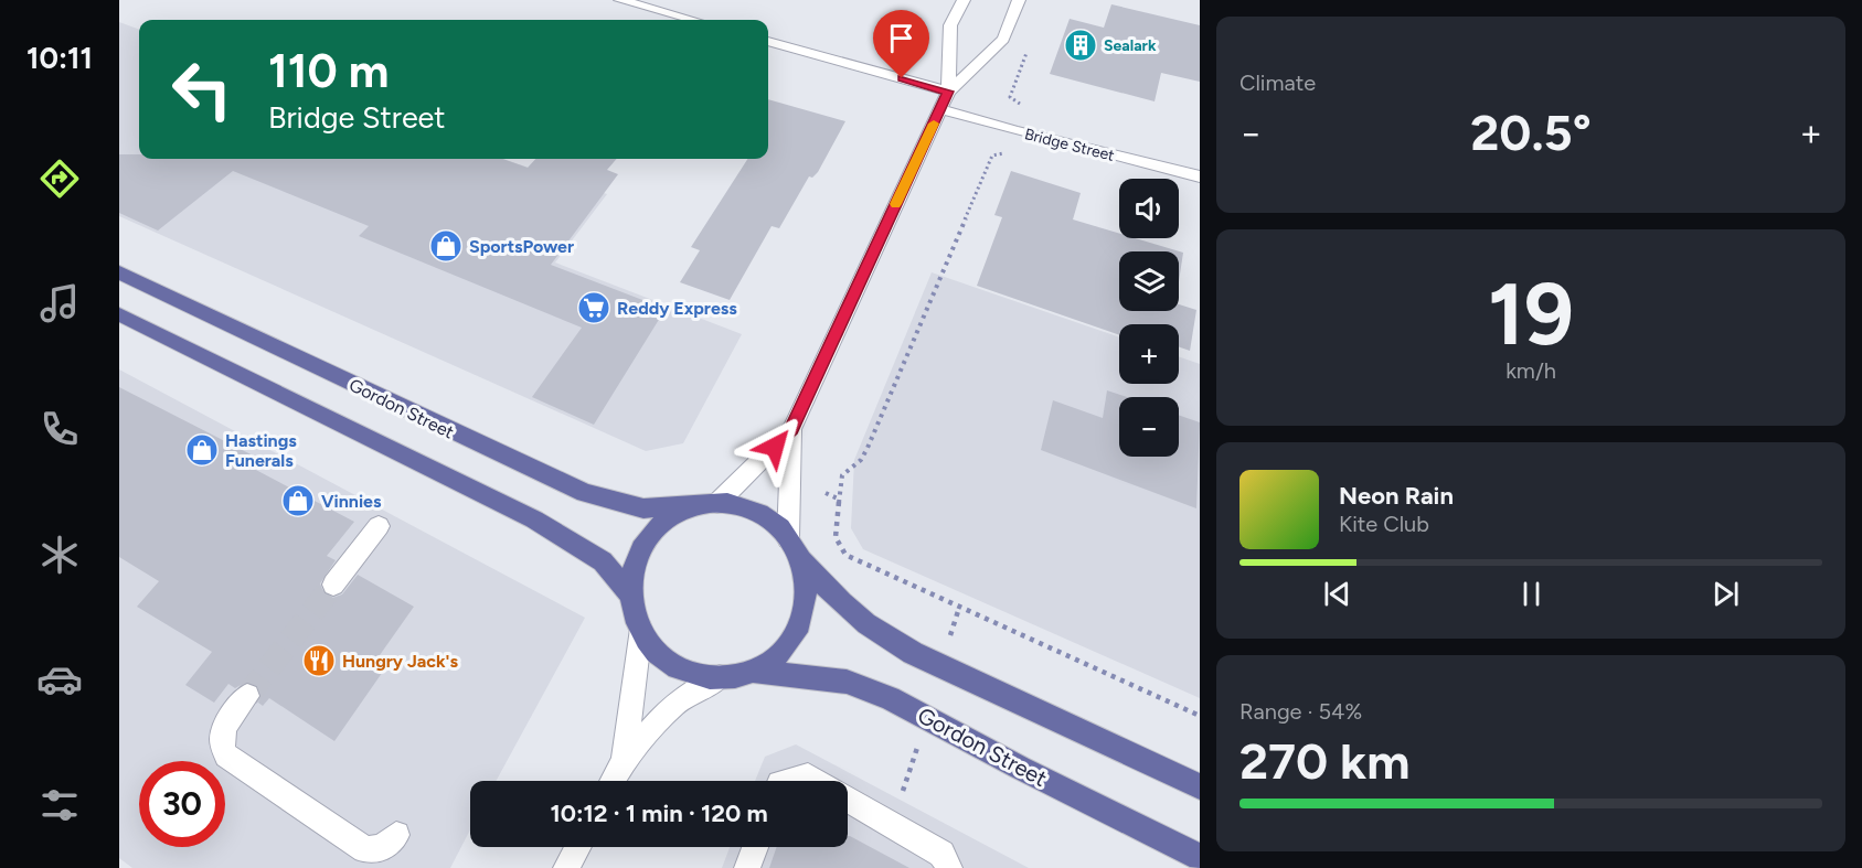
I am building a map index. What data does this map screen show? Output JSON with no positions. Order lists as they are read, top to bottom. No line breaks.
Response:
{"streets":{"main road":["Gordon Street"],"street":["Bridge Street"]},"places":{"building":["Sealark"],"shop":["SportsPower","Hastings Funerals","Vinnies"],"supermarket":["Reddy Express"],"restaurant":["Hungry Jack's"]},"page":{"tabs":"10:11","tile":["Climate",["19","km/h"],["Range · 54%","270 km"]],"turn":["110 m","Bridge Street"],"heat":["−","20.5°","+"],"map_buttons":["+","−"],"song":["Neon Rain","Kite Club"],"limit":"30","trip":"10:12 · 1 min · 120 m"}}
